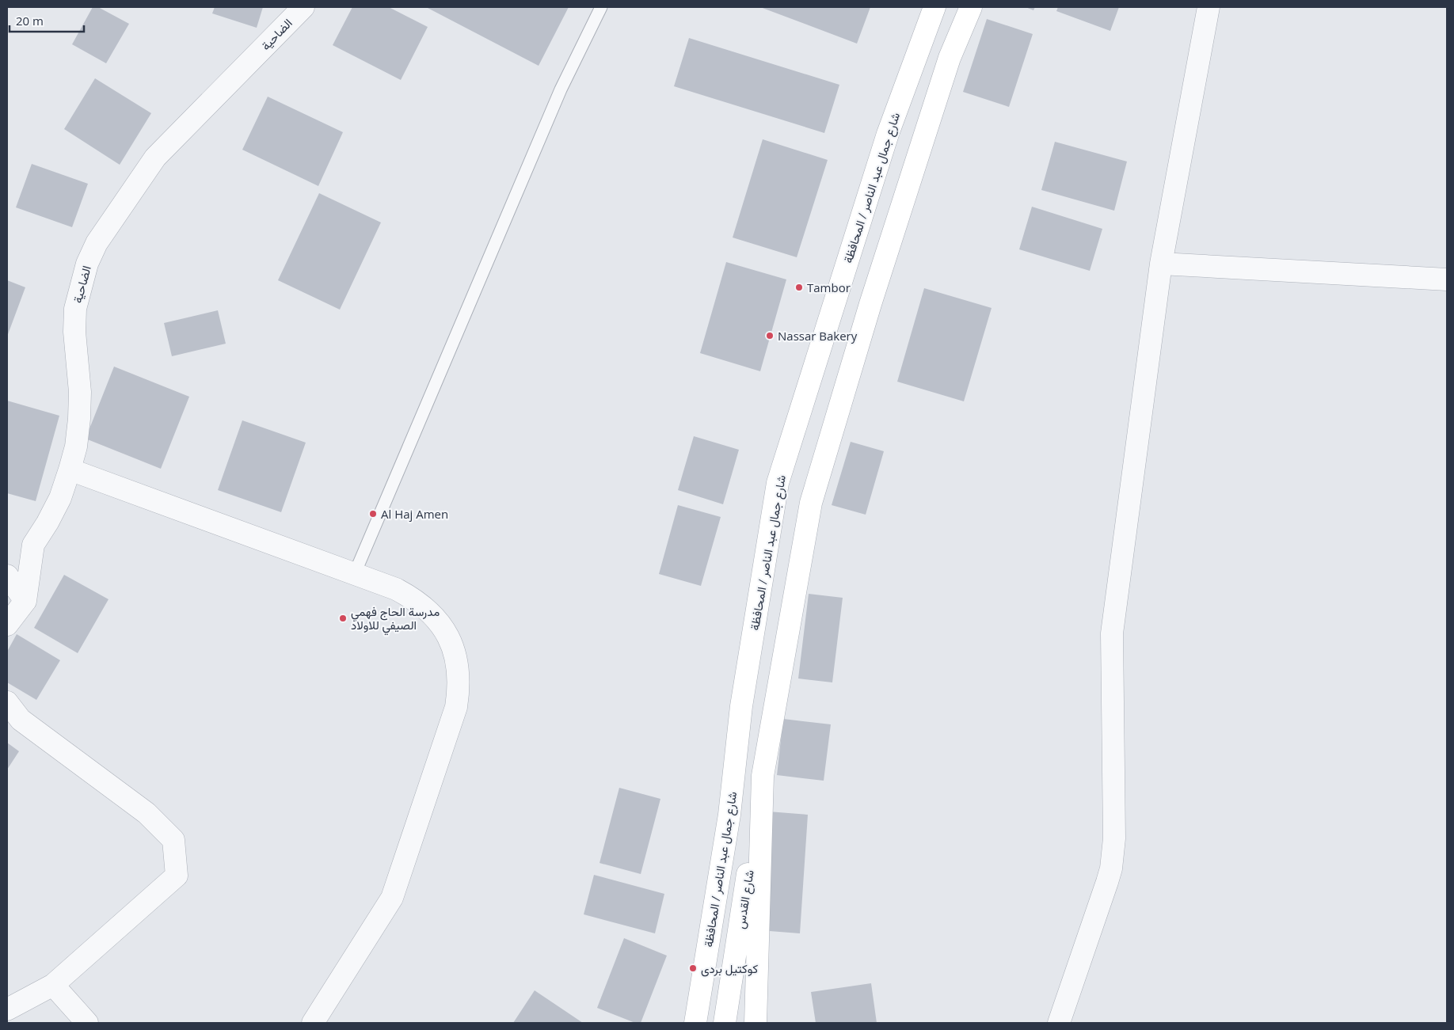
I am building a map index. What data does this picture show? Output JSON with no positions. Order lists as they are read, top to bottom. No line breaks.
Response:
{"streets":{"main road":["شارع جمال عبد الناصر / المحافظة","شارع القدس"],"street":["الضاحية"]},"places":["Tambor","Nassar Bakery","Al Haj Amen","مدرسة الحاج فهمي الصيفي للاولاد","كوكتيل بردى"],"scale_bar":"20 m"}
